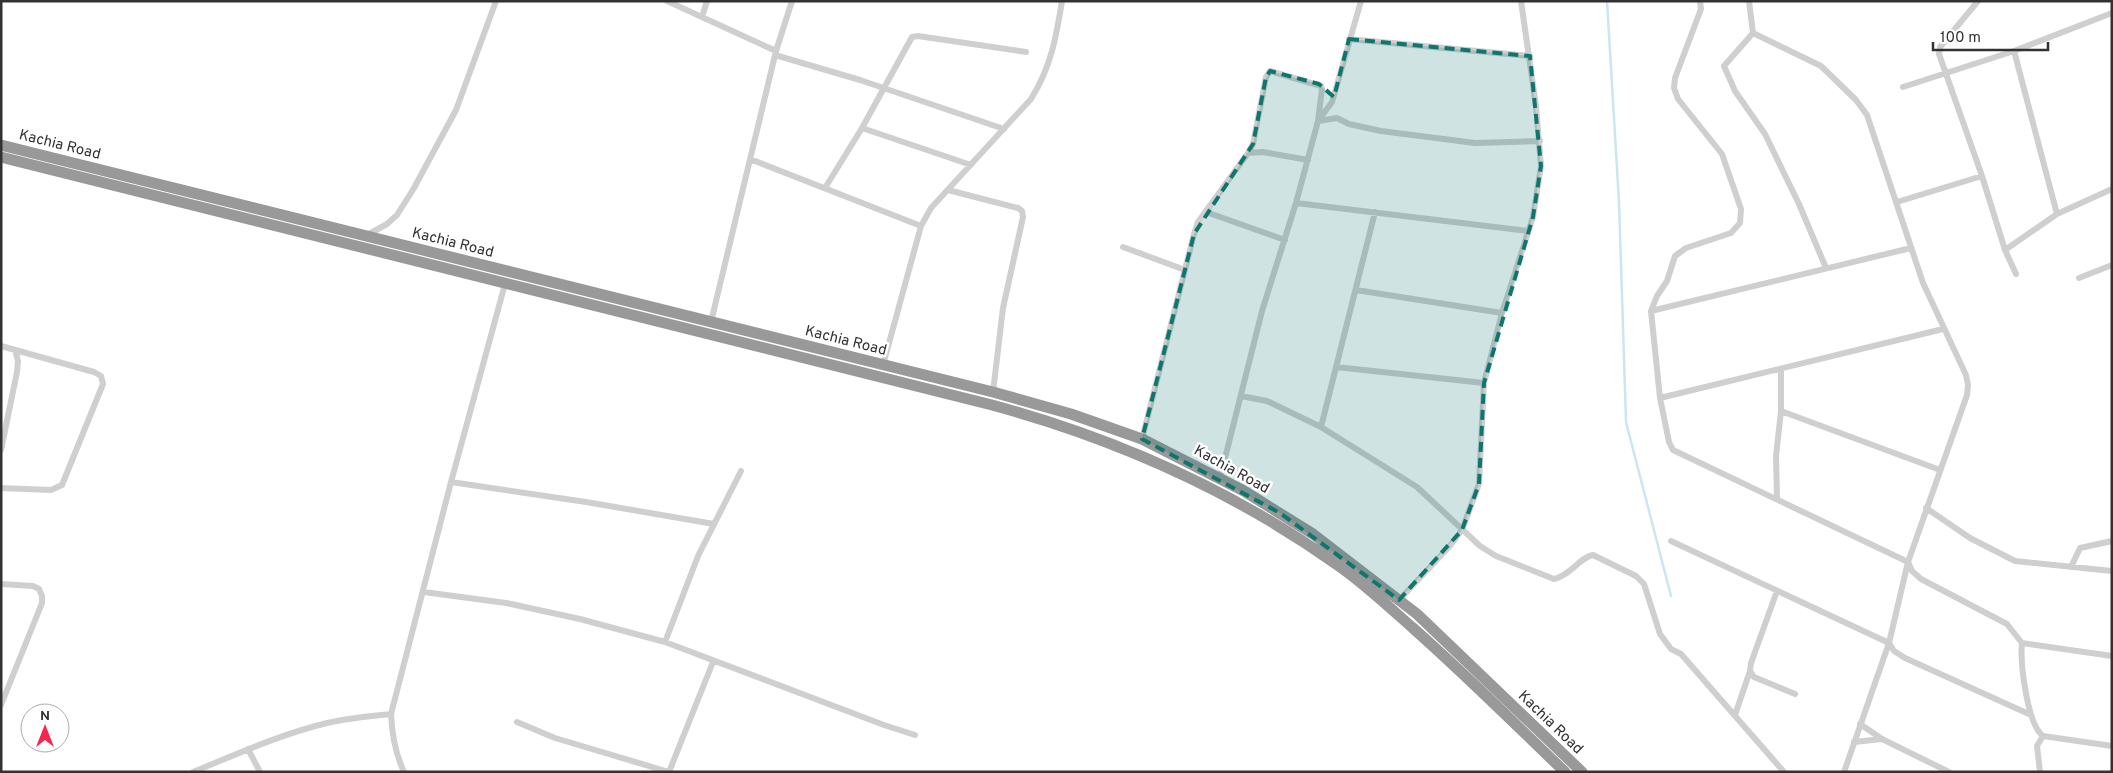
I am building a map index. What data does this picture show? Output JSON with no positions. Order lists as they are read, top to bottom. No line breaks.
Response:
{"streets":{"highway":["Kachia Road"]},"scale_bar":"100 m","north":"top"}
